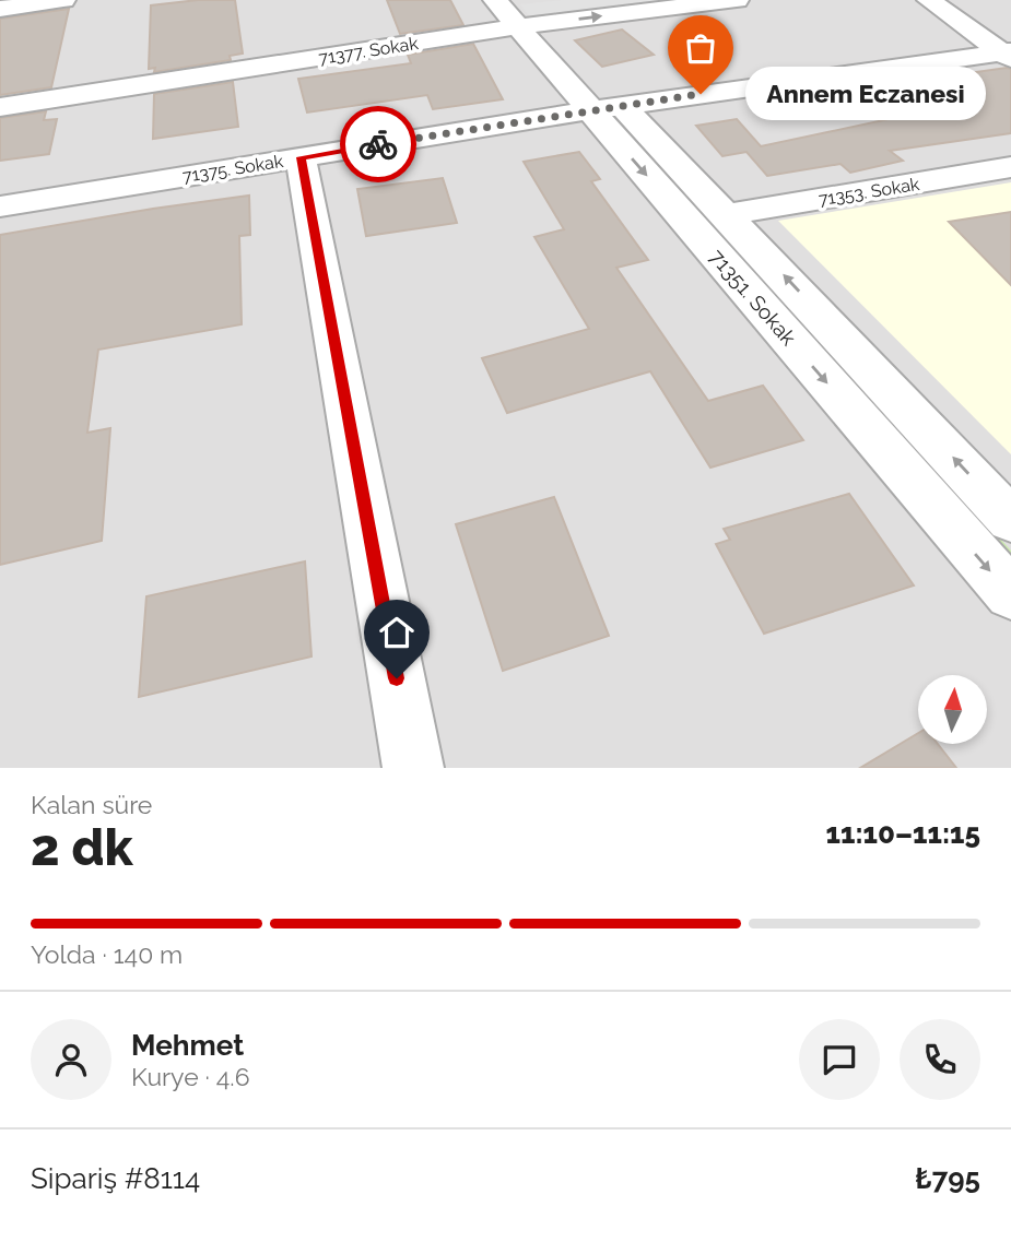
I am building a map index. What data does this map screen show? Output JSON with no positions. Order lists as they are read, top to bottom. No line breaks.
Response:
{"streets":{"street":["71377. Sokak","71375. Sokak","71353. Sokak","71351. Sokak"]},"crossings":[["71377. Sokak","71351. Sokak"],["71375. Sokak","71351. Sokak"],["71353. Sokak","71351. Sokak"]],"places":["Annem Eczanesi"],"north":"top","page":{"bubble":"Annem Eczanesi","heading":["2 dk","Kalan süre","11:10–11:15"],"panel":["Mehmet","Kurye · 4.6","Sipariş #8114","₺795"],"bar":"Yolda · 140 m"}}
